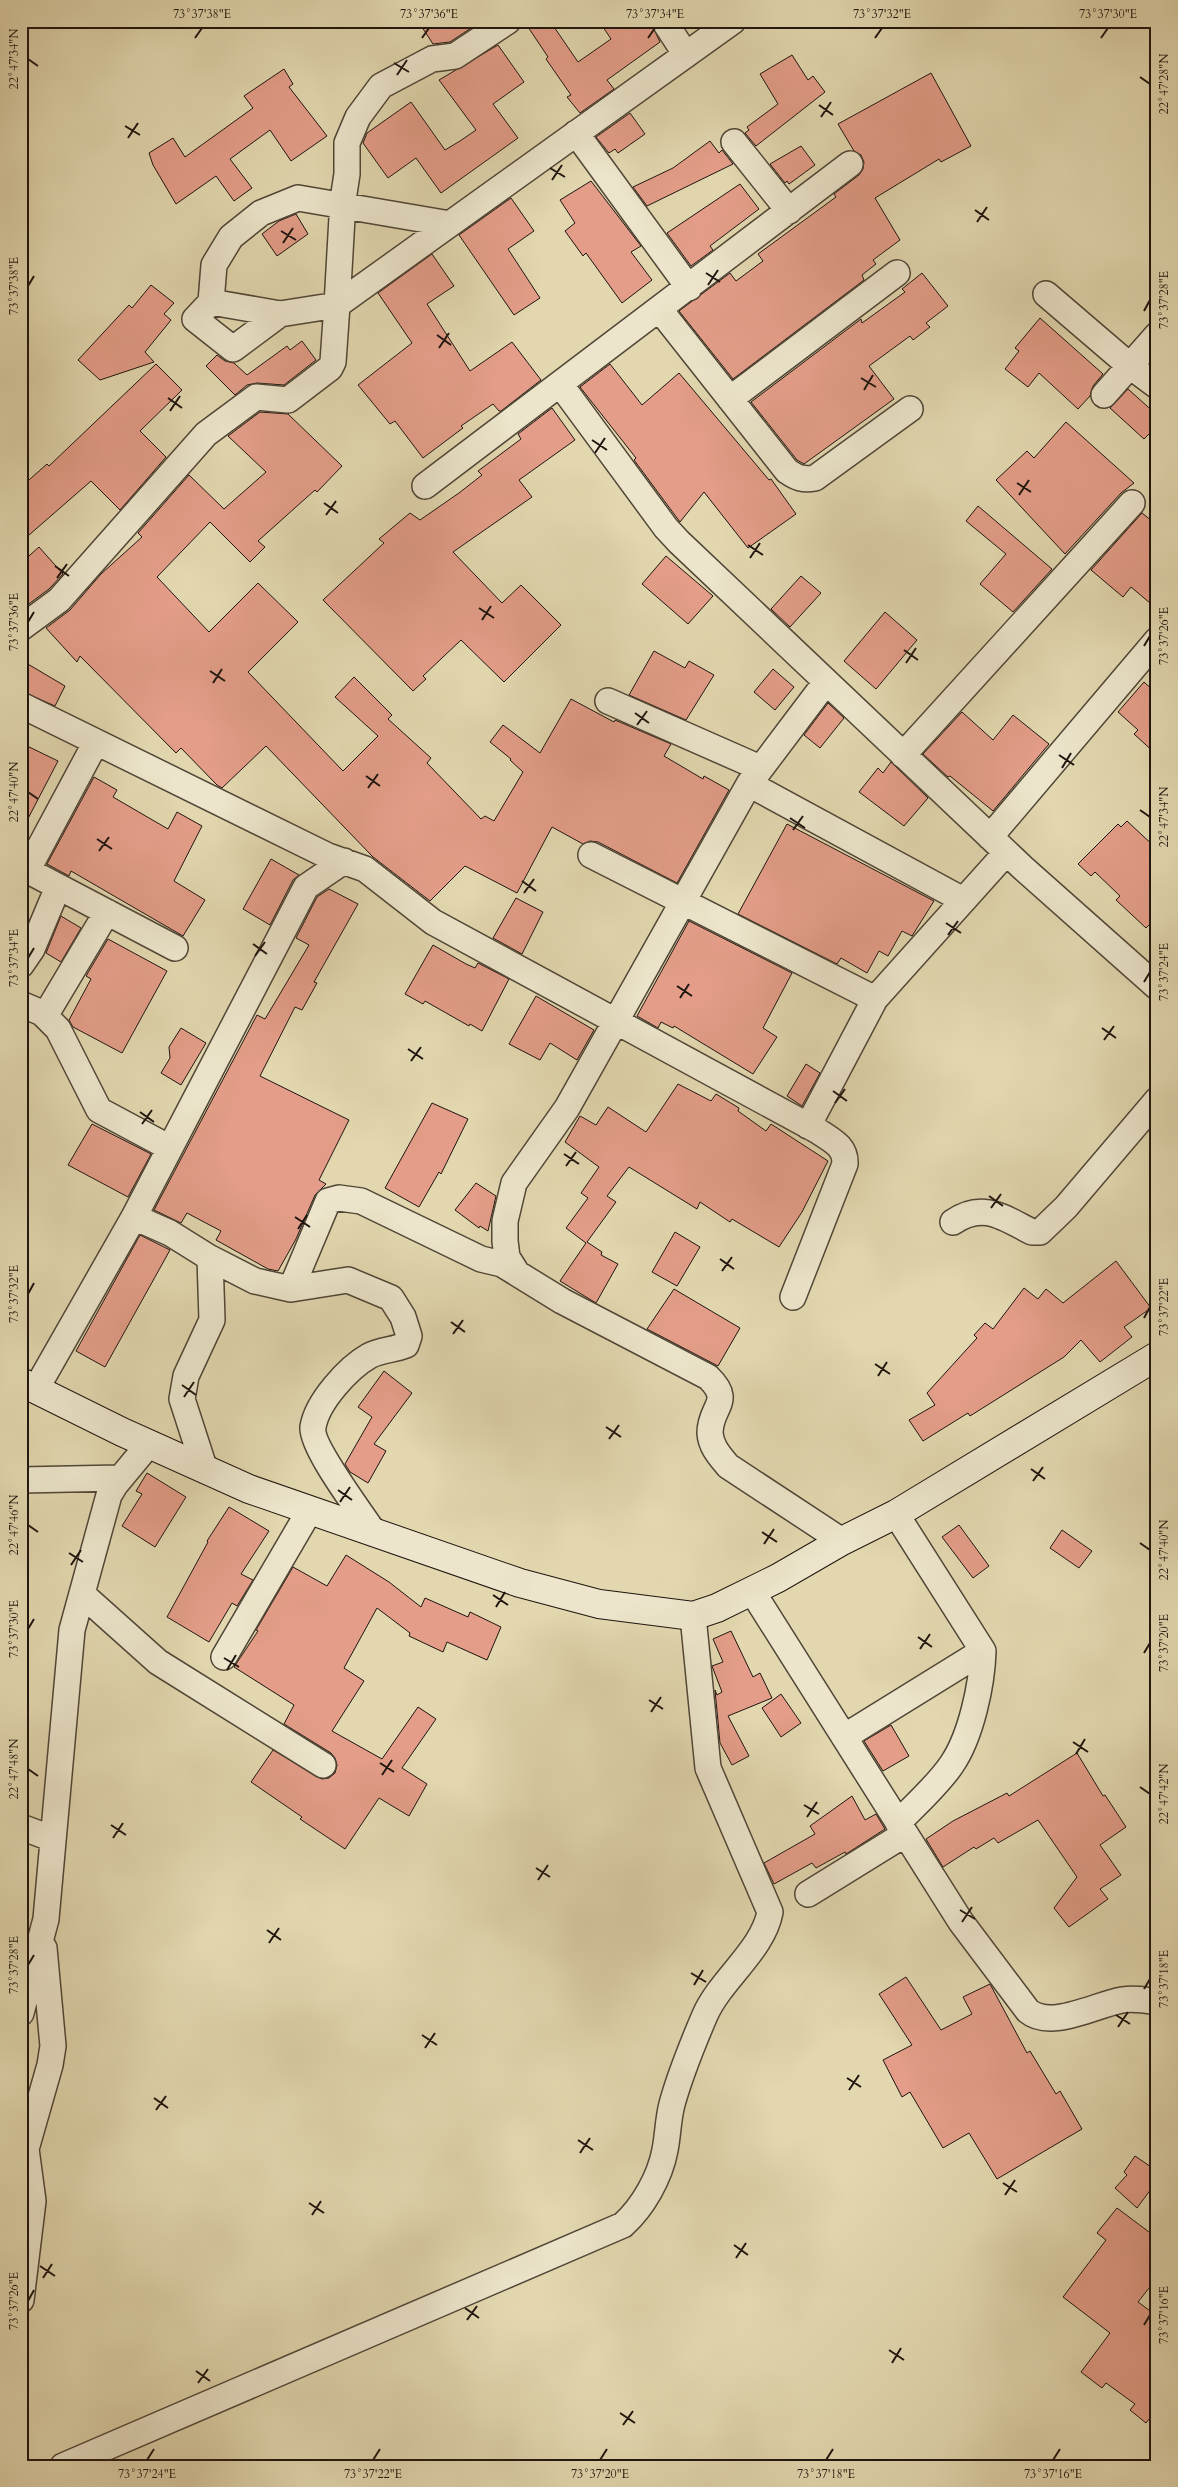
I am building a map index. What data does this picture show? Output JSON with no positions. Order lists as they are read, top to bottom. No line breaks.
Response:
{"coordinates":["73°37'38\"E","73°37'36\"E","73°37'34\"E","73°37'32\"E","73°37'30\"E","22°47'34\"N","22°47'28\"N","73°37'28\"E","73°37'26\"E","22°47'40\"N","73°37'24\"E","73°37'22\"E","22°47'46\"N","73°37'20\"E","22°47'48\"N","22°47'42\"N","73°37'18\"E","73°37'16\"E"]}
